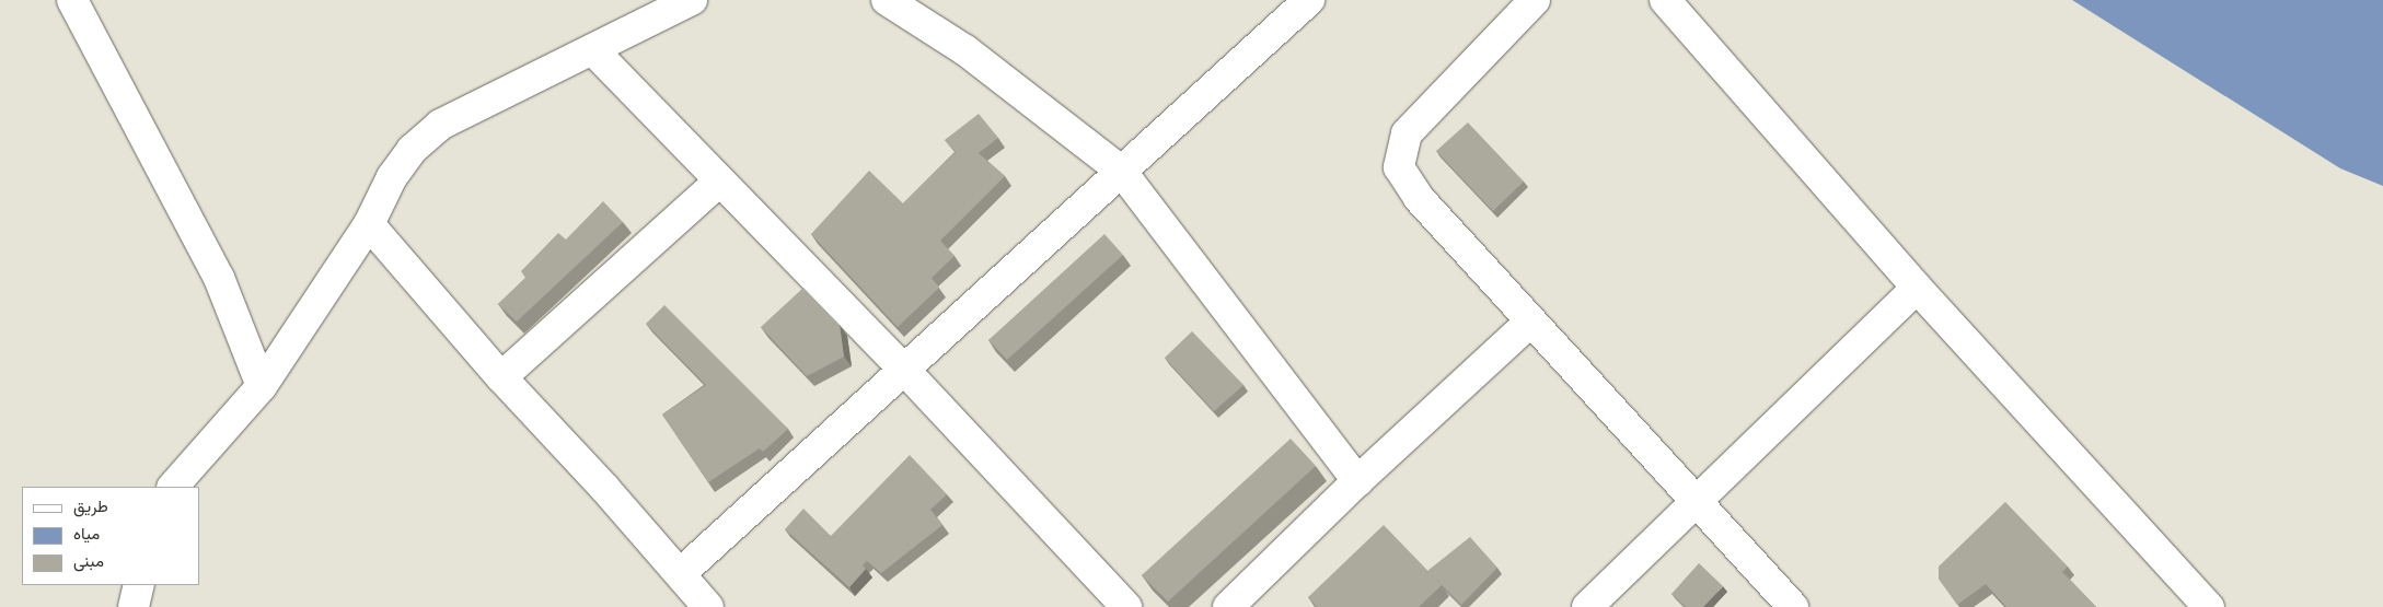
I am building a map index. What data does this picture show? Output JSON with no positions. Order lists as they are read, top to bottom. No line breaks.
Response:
{"legend":["طريق","مياه","مبنى"]}
